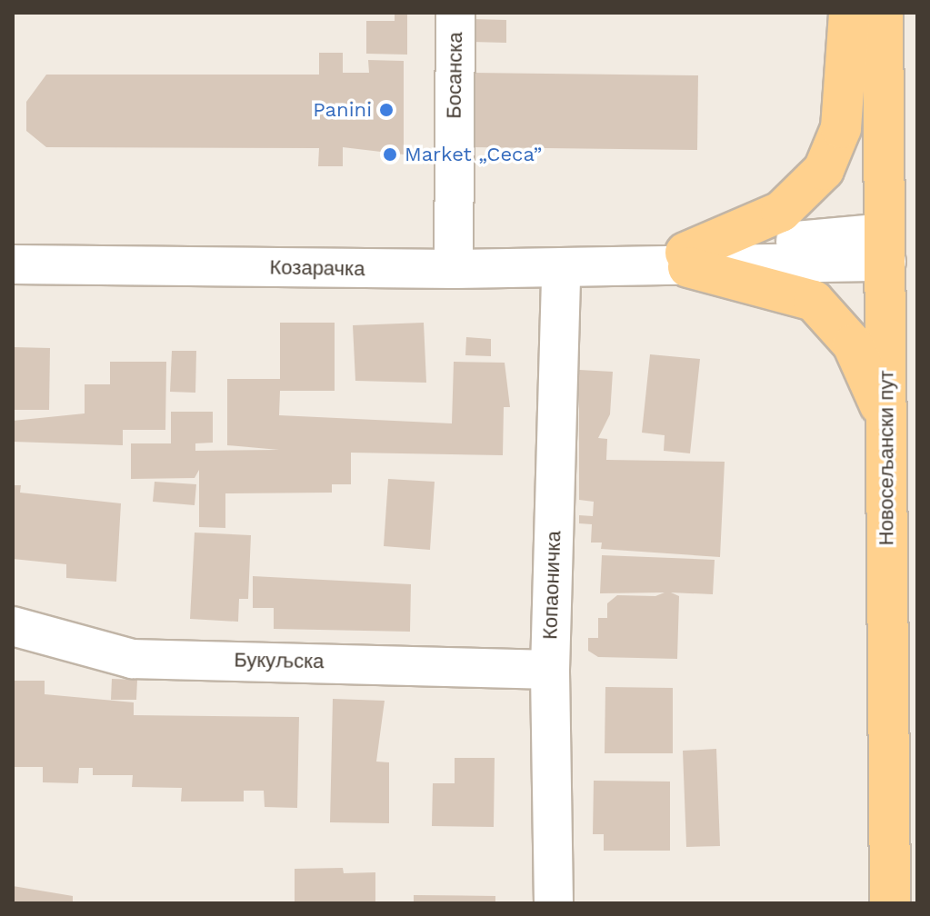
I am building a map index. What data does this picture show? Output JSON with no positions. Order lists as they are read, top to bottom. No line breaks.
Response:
{"streets":{"main road":["Новосељански пут"],"street":["Босанска","Козарачка","Копаоничка","Букуљска"]},"crossings":[["Босанска","Козарачка"],["Козарачка","Новосељански пут"],["Козарачка","Копаоничка"],["Копаоничка","Букуљска"]],"places":["Panini","Market „Ceca”"]}
